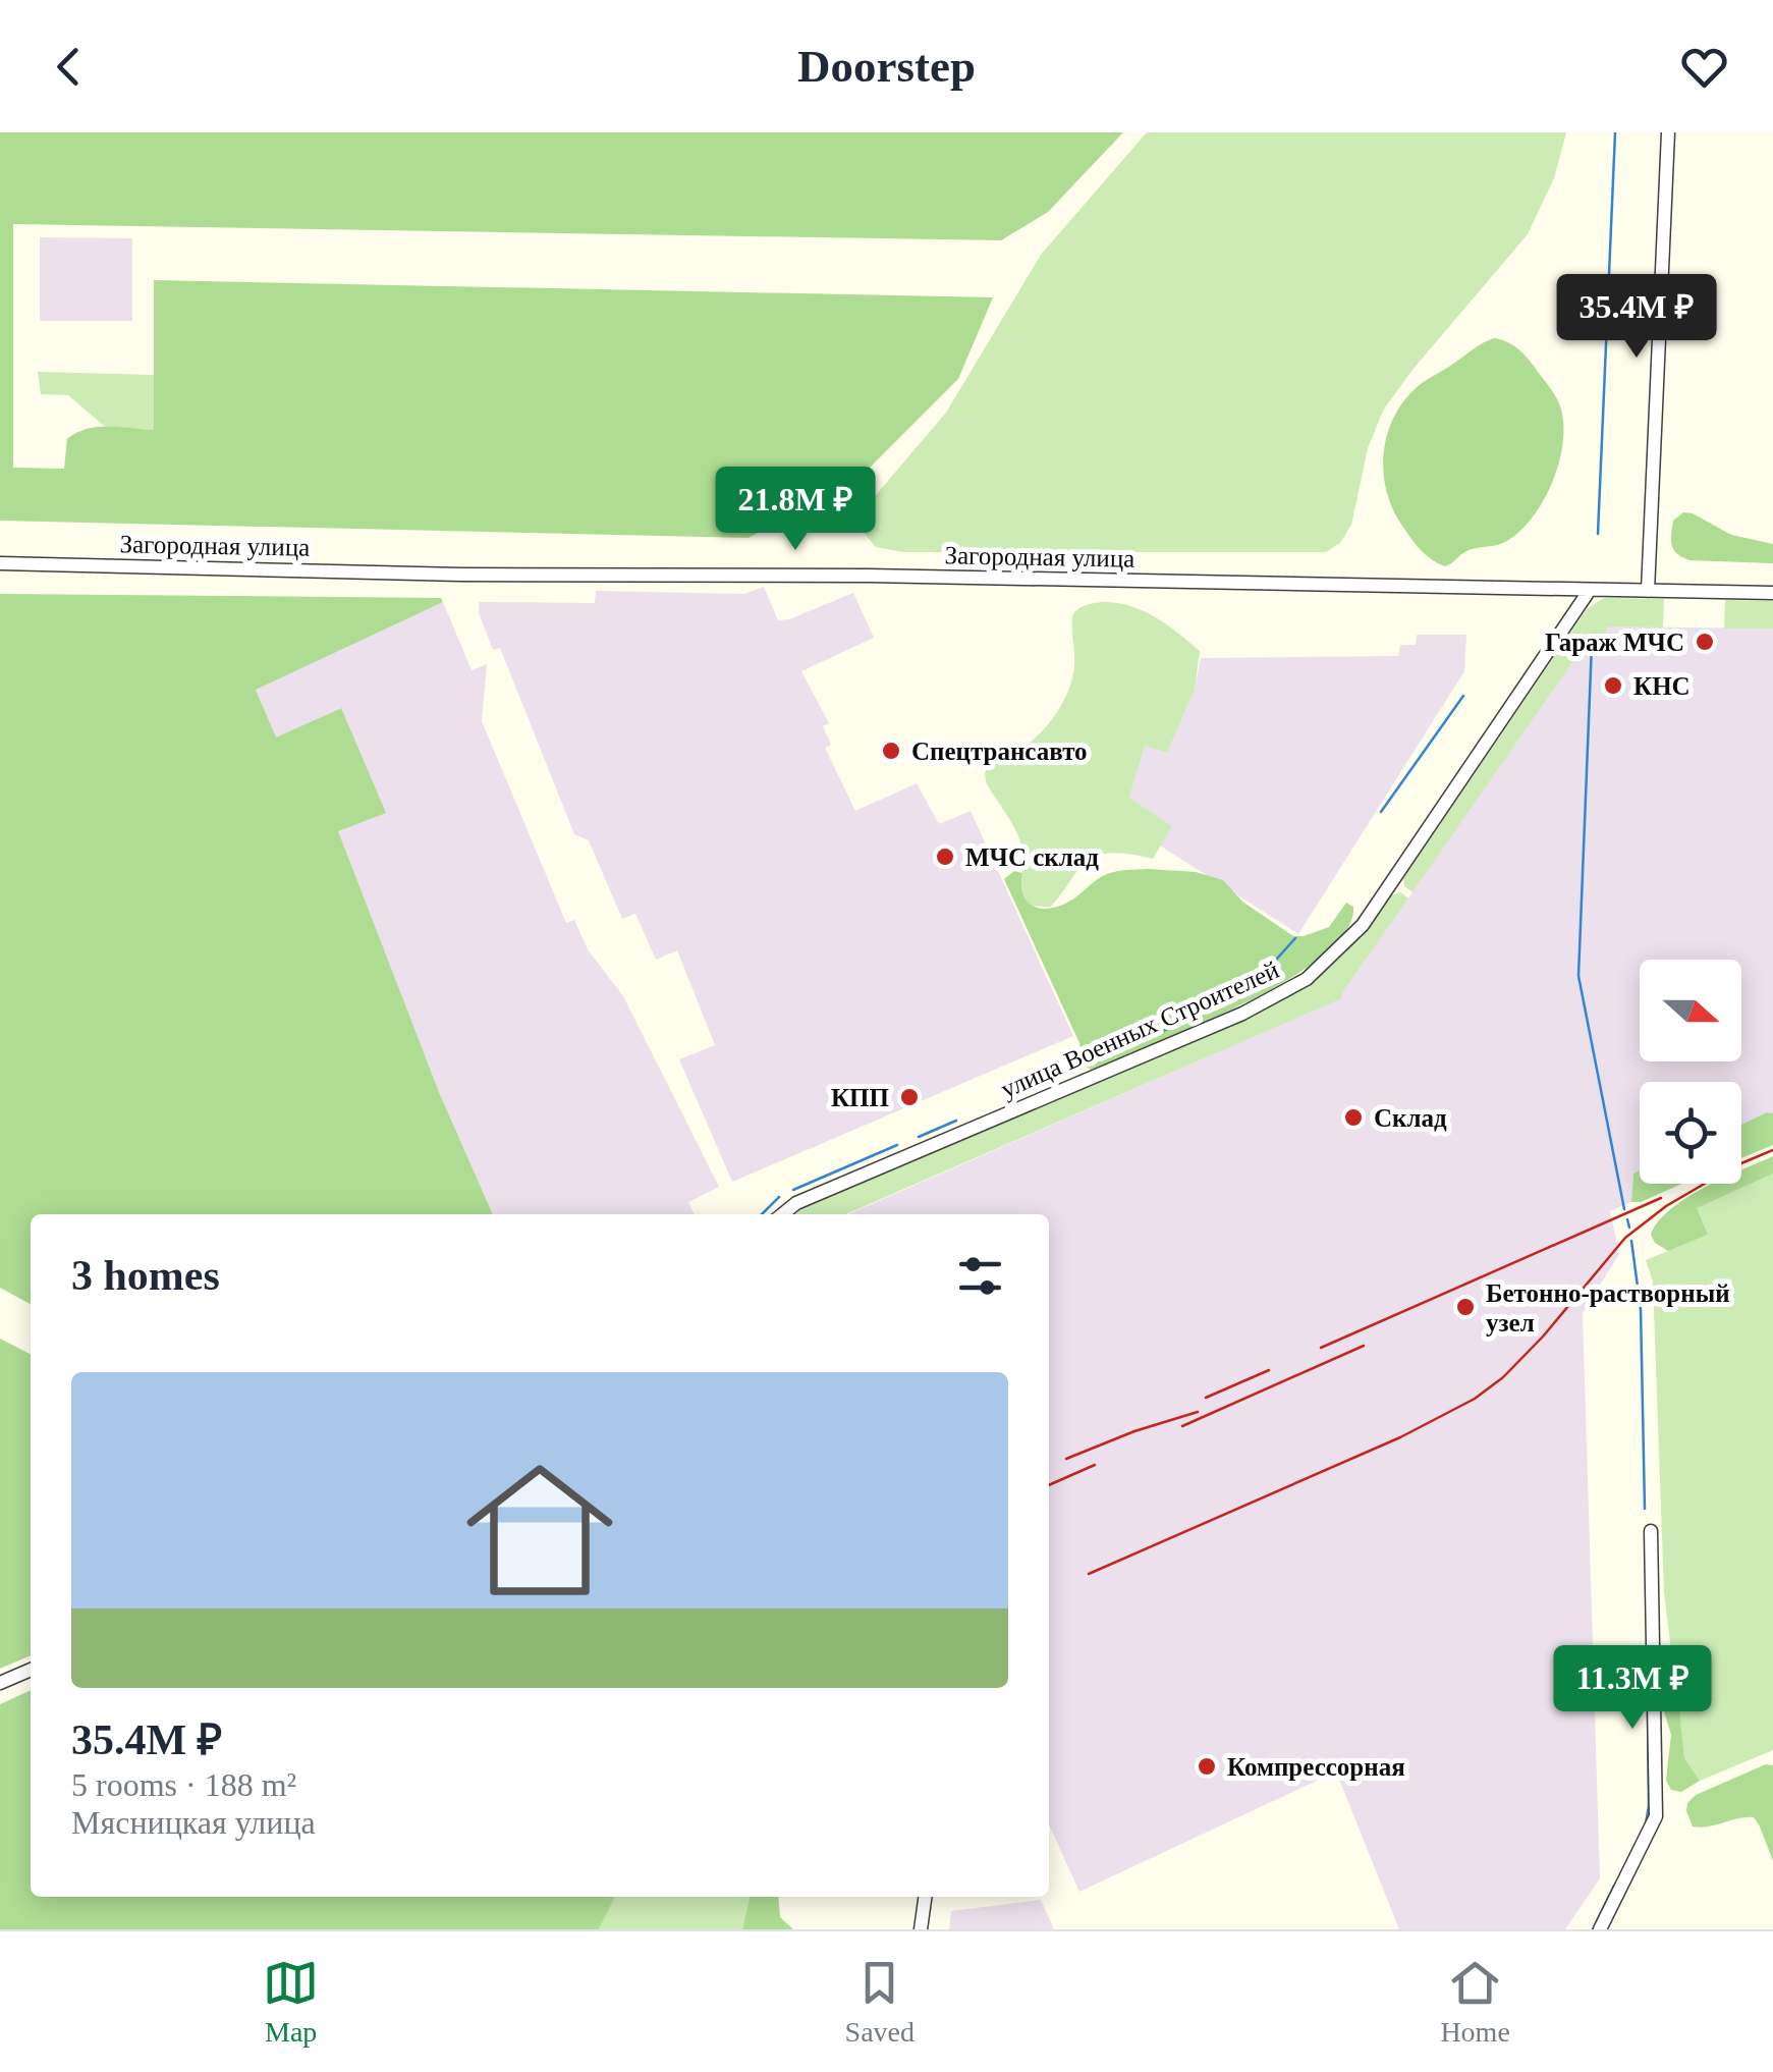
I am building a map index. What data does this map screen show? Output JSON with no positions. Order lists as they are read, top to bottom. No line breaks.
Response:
{"streets":{"street":["Загородная улица","улица Военных Строителей"]},"crossings":[["Загородная улица","улица Военных Строителей"]],"places":["Гараж МЧС","КНС","Спецтрансавто","МЧС склад","КПП","Склад","Бетонно-растворный узел","Компрессорная"],"north":"right","page":{"header":"Doorstep","price":["35.4M ₽","21.8M ₽","11.3M ₽"],"heading":"3 homes","list":[{"name":"35.4M ₽","note":"5 rooms · 188 m² · Мясницкая улица"}],"tabs":["Map","Saved","Home"]}}
